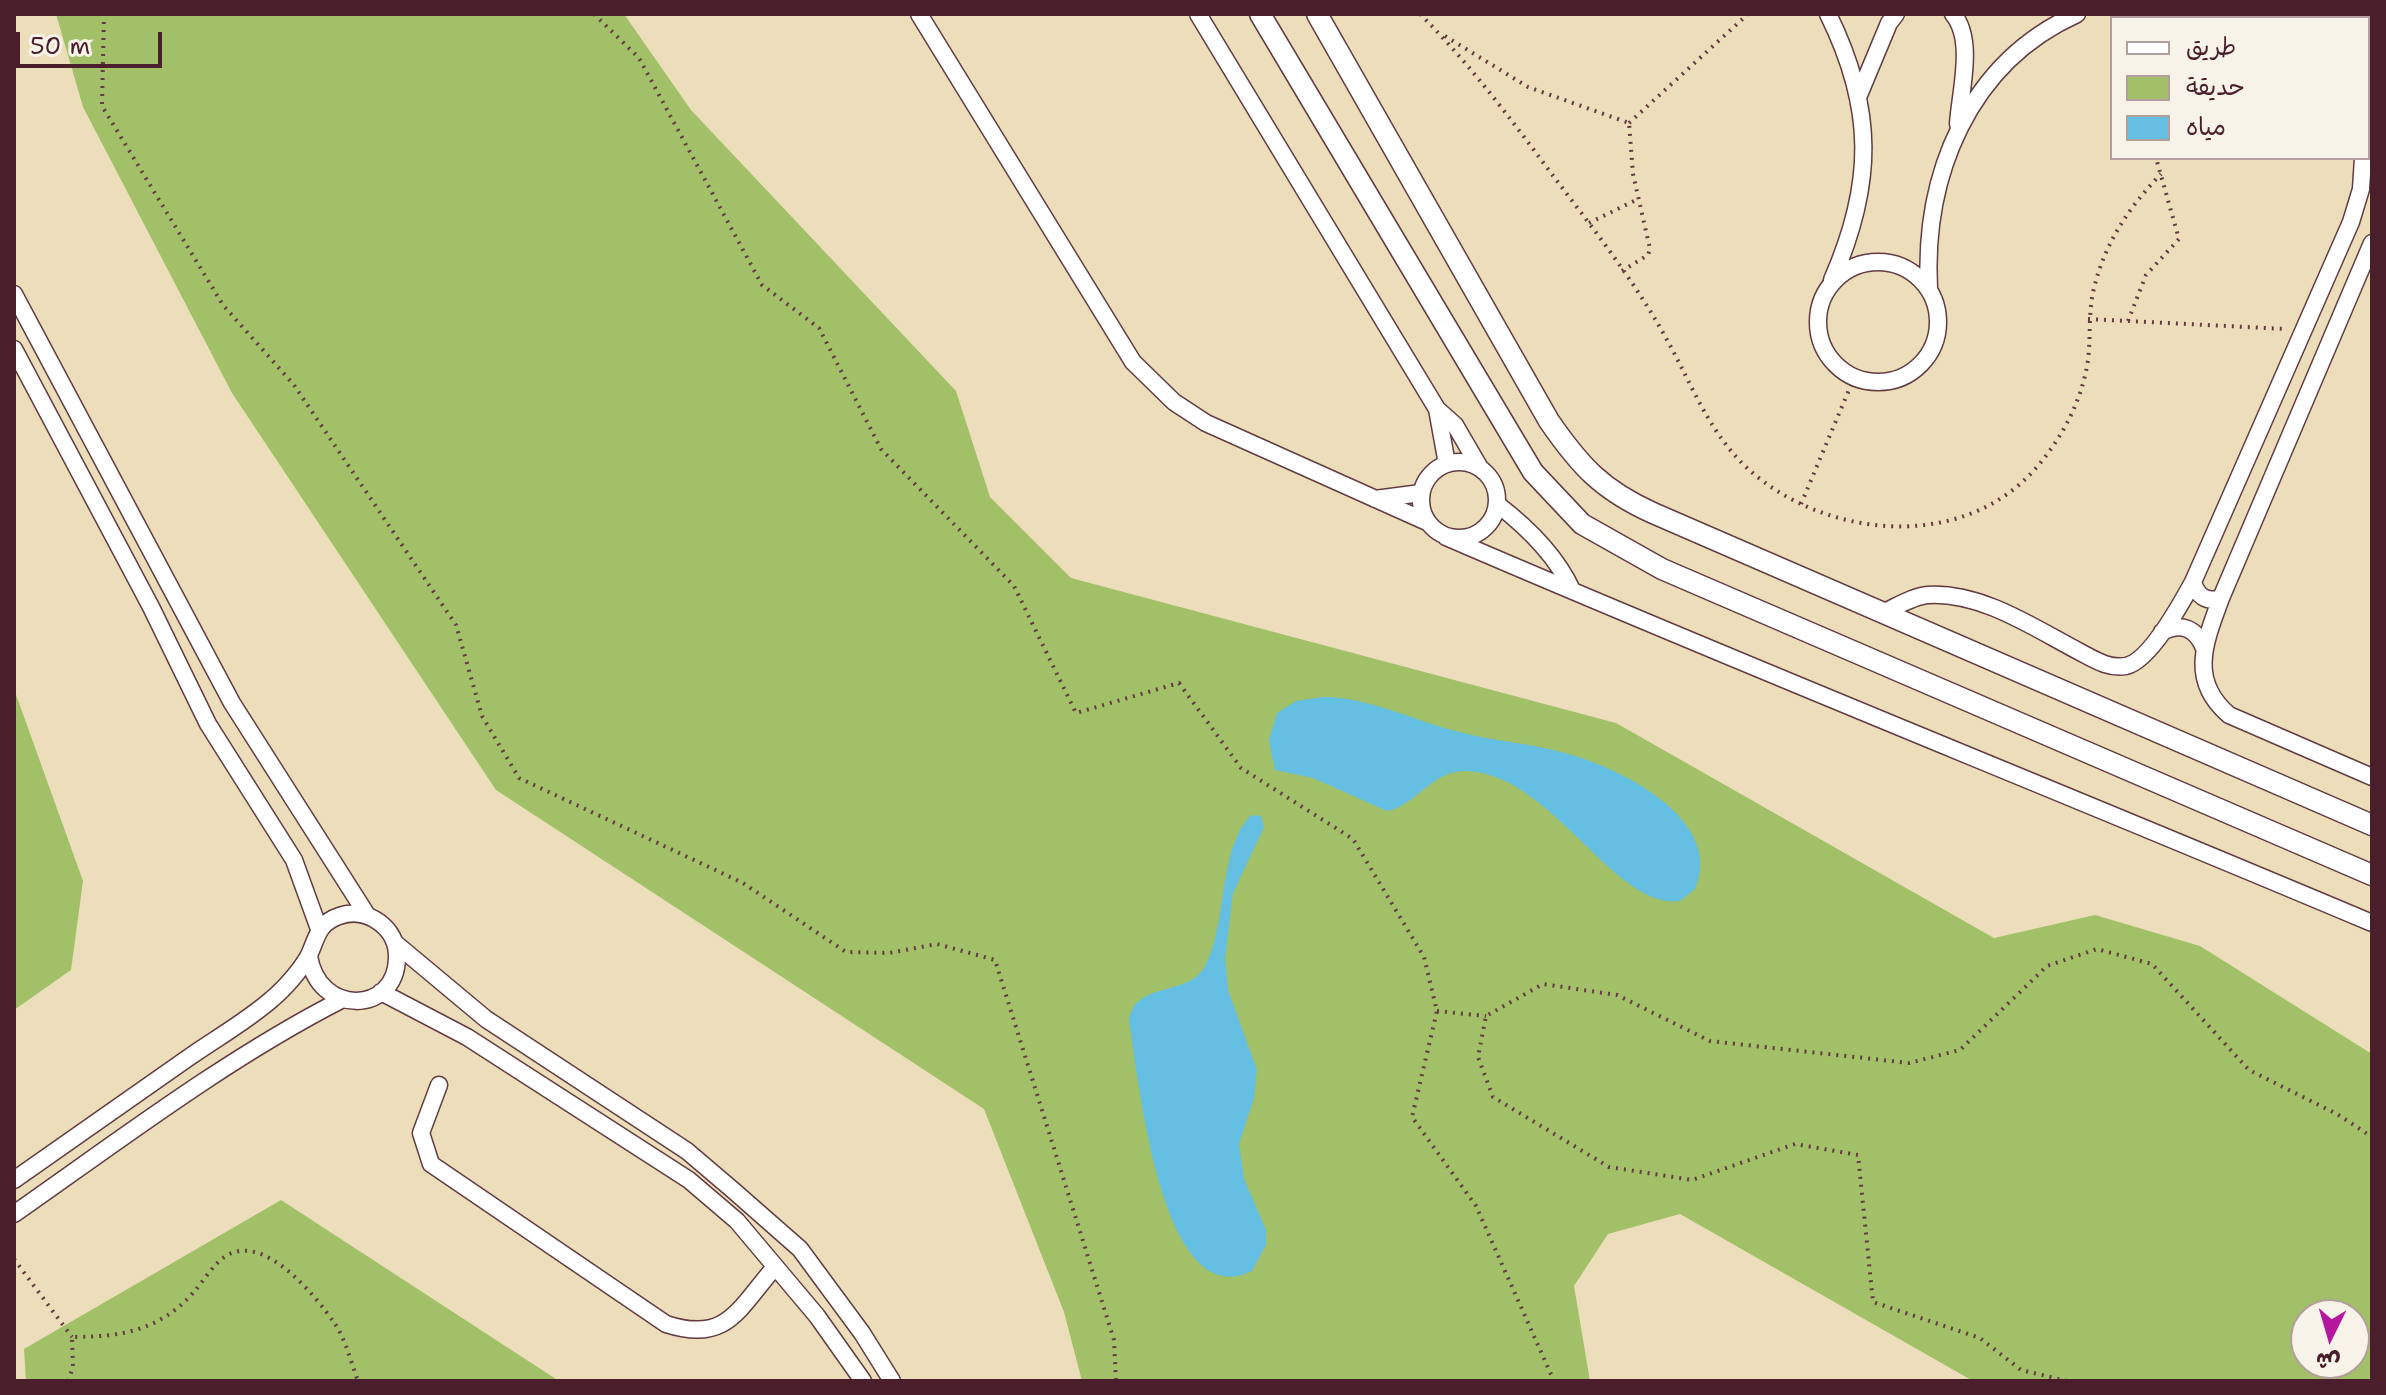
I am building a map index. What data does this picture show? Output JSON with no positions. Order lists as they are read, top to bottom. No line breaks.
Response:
{"legend":["طريق","حديقة","مياه"],"scale_bar":"50 m","north":"bottom"}
